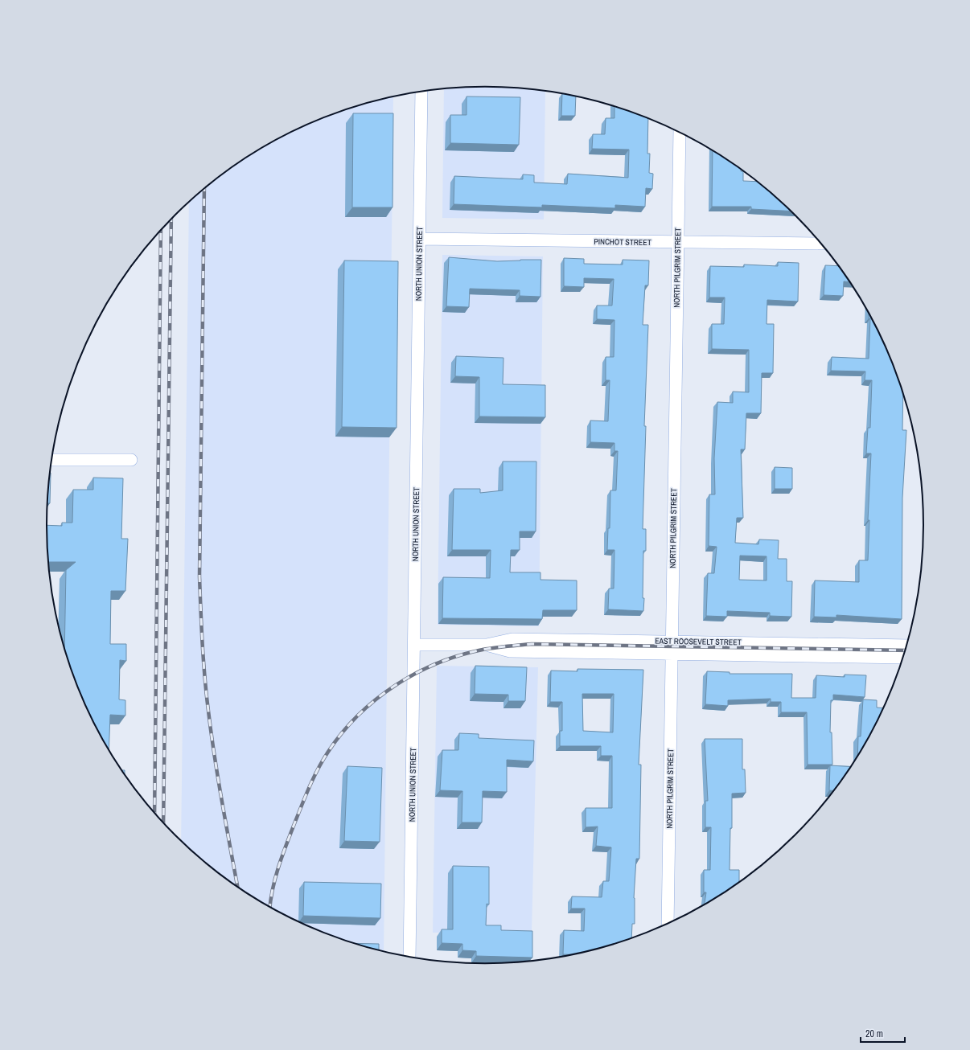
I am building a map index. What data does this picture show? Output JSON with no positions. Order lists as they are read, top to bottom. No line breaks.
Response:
{"streets":{"street":["PINCHOT STREET","NORTH UNION STREET","NORTH PILGRIM STREET","EAST ROOSEVELT STREET"]},"crossings":[["PINCHOT STREET","NORTH UNION STREET"],["PINCHOT STREET","NORTH PILGRIM STREET"],["NORTH UNION STREET","EAST ROOSEVELT STREET"],["NORTH PILGRIM STREET","EAST ROOSEVELT STREET"]],"scale_bar":"20 m"}
